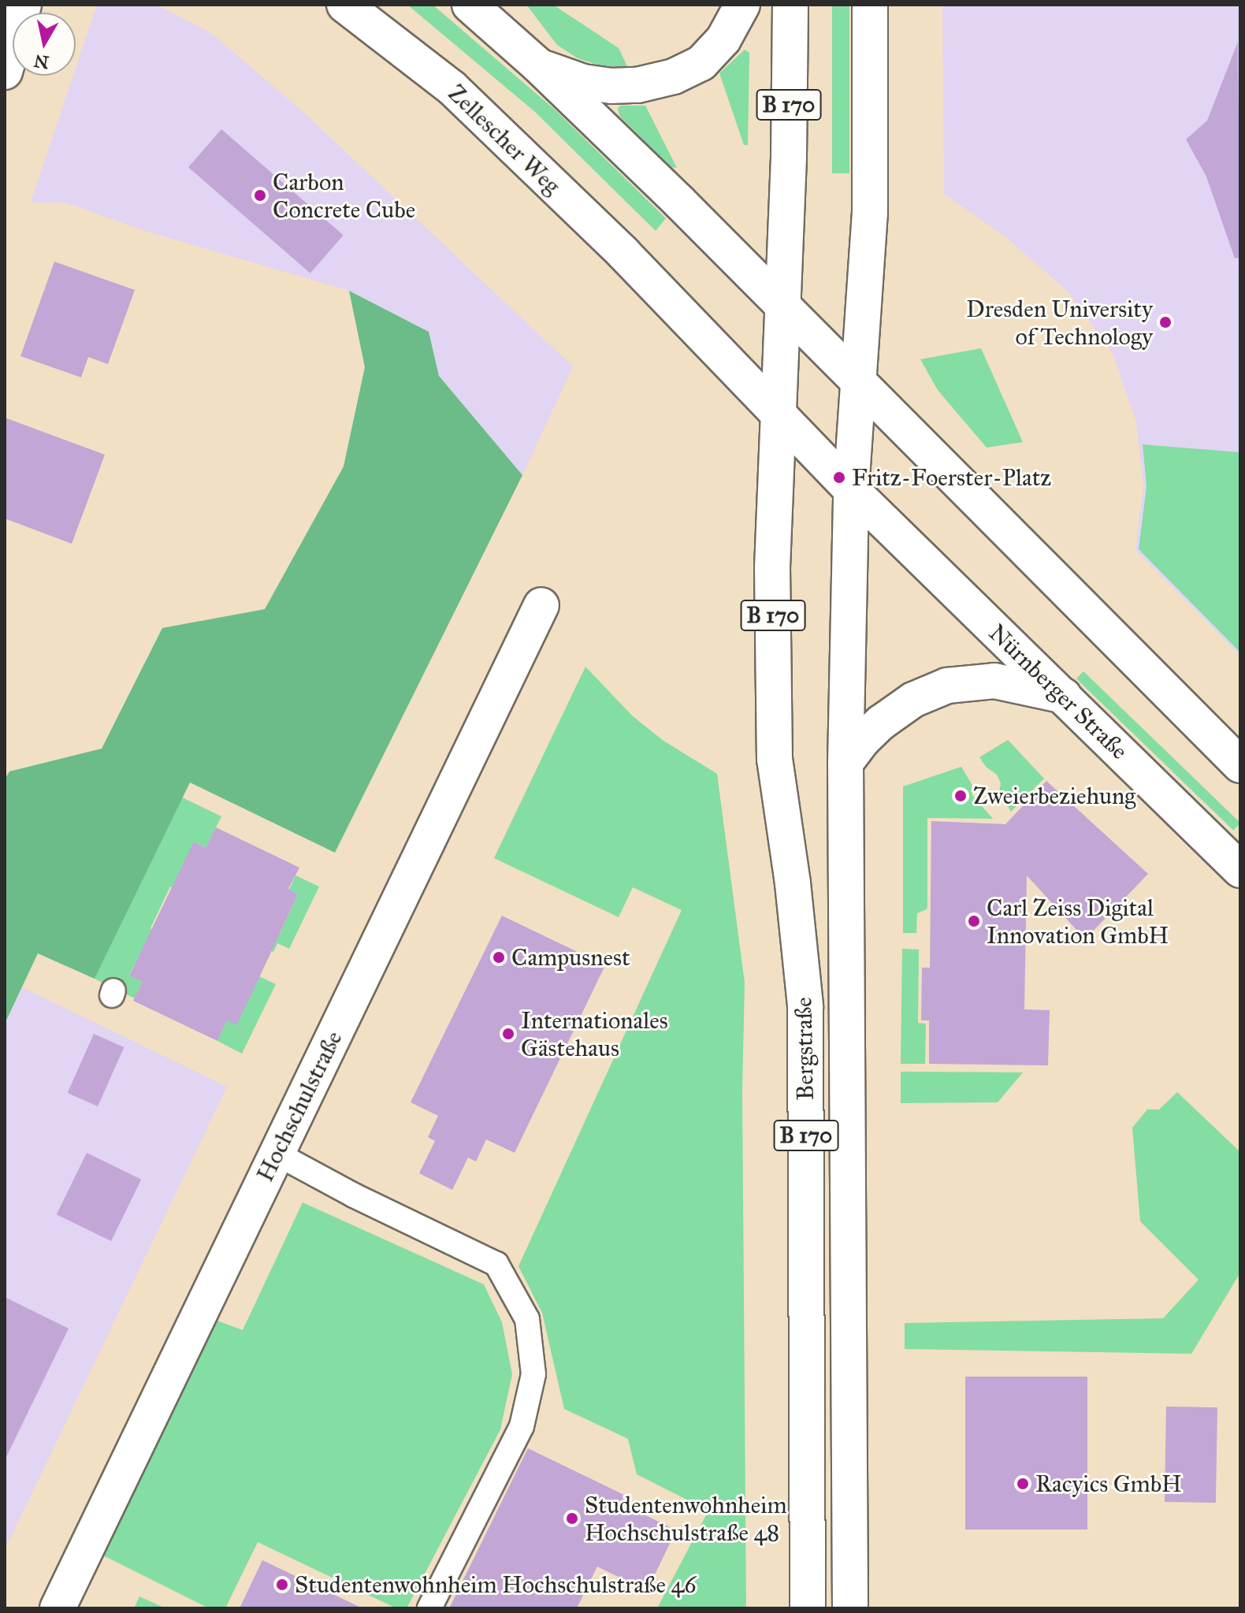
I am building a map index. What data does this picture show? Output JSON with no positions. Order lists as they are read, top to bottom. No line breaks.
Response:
{"streets":{"main road":["B 170","Zellescher Weg","Nürnberger Straße","Bergstraße","Hochschulstraße"]},"crossings":[["B 170","Zellescher Weg"],["B 170","Nürnberger Straße"],["B 170","Bergstraße"],["Zellescher Weg","Bergstraße"]],"places":["Carbon Concrete Cube","Dresden University of Technology","Fritz-Foerster-Platz","Zweierbeziehung","Carl Zeiss Digital Innovation GmbH","Campusnest","Internationales Gästehaus","Racyics GmbH","Studentenwohnheim Hochschulstraße 48","Studentenwohnheim Hochschulstraße 46"],"north":"bottom"}
